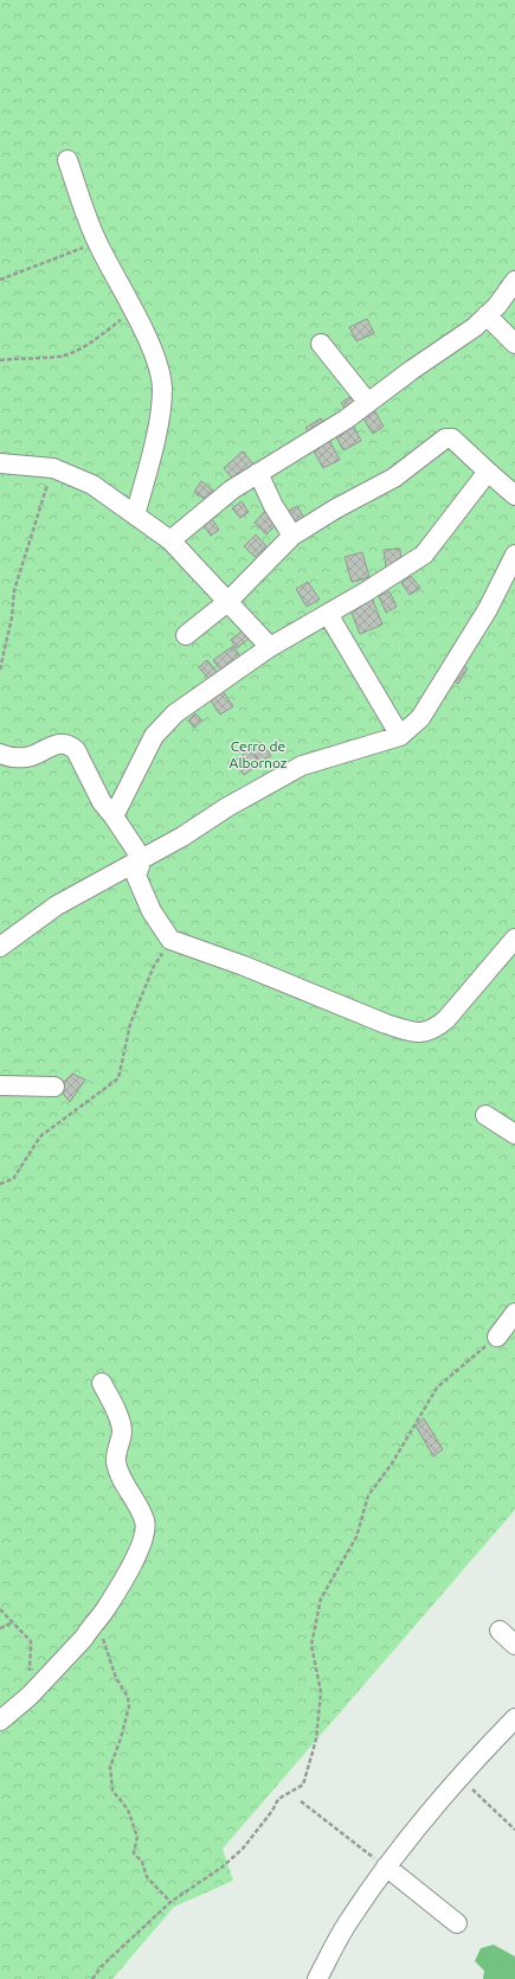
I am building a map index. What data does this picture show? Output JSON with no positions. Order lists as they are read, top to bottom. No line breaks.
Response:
{"parks":["Cerro de Albornoz"]}
